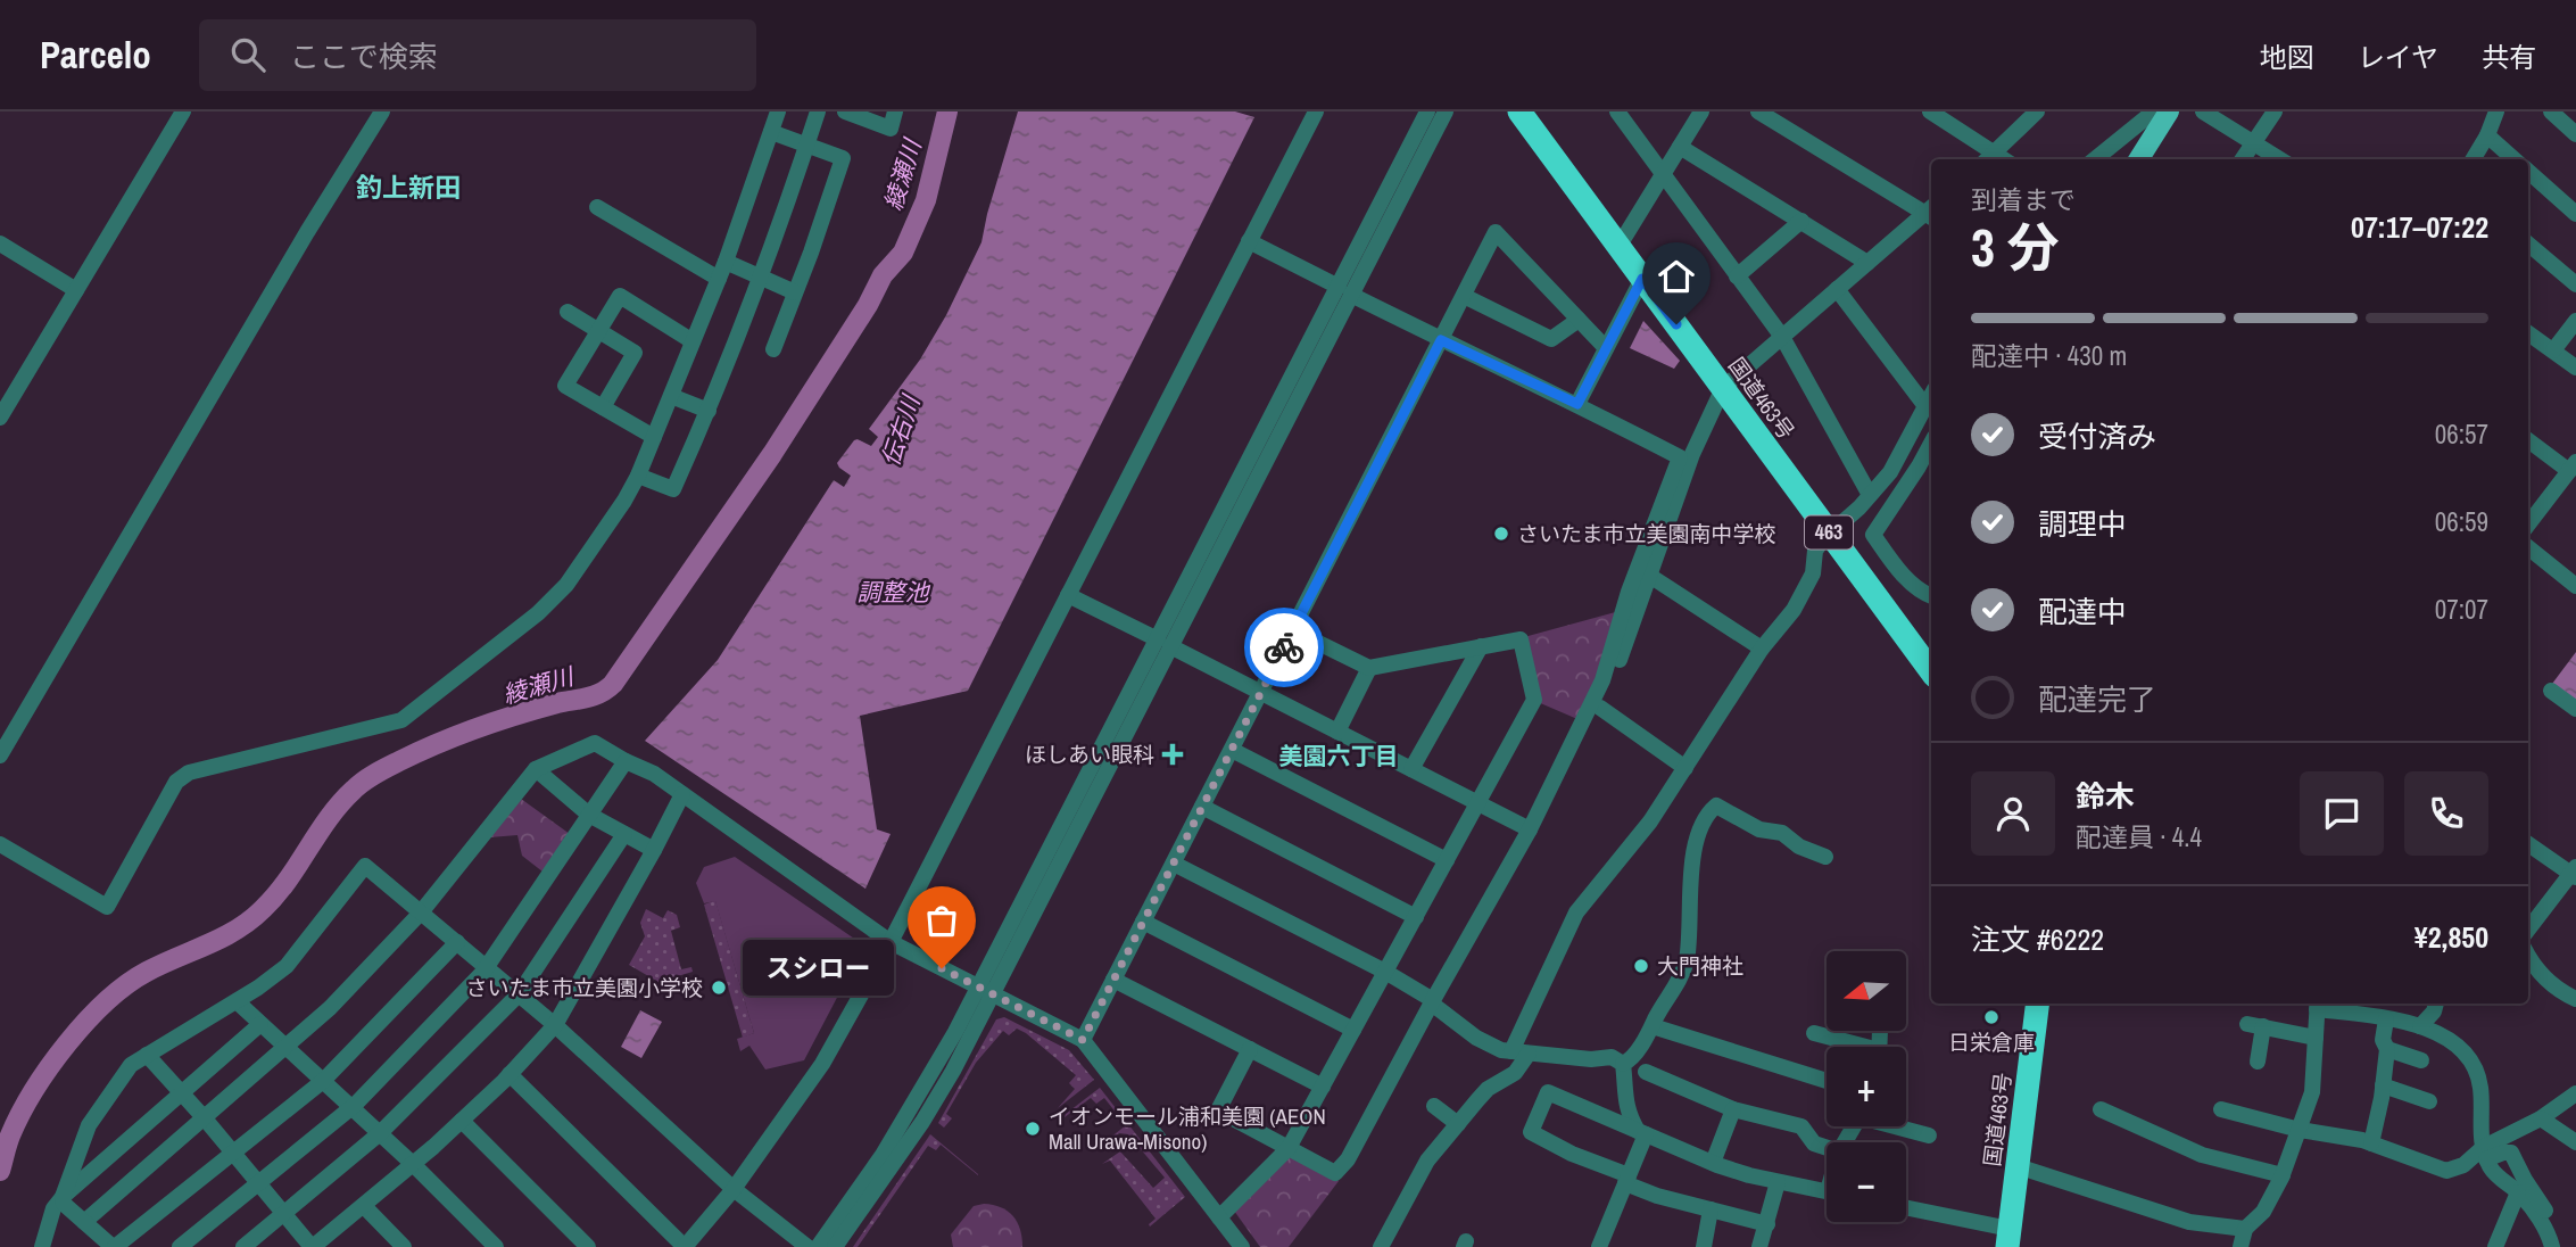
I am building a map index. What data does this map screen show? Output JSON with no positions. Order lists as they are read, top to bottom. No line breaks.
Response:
{"streets":{"highway":["国道463号","463"]},"districts":["釣上新田","美園六丁目"],"water":["綾瀬川","伝右川","調整池"],"places":{"other":["さいたま市立美園南中学校","大門神社","スシロー","さいたま市立美園小学校","日栄倉庫","イオンモール浦和美園 (AEON Mall Urawa-Misono)"],"health":["ほしあい眼科"]},"north":"left","page":{"header":"Parcelo","search":"ここで検索","nav":["地図","レイヤ","共有"],"heading":["3 分","到着まで","07:17–07:22"],"panel":["鈴木","配達員 · 4.4","注文 #6222","¥2,850"],"bar":"配達中 · 430 m","list":[["受付済み","06:57"],["調理中","06:59"],["配達中","07:07"],"配達完了"],"bubble":"スシロー","map_buttons":["+","−"]}}
